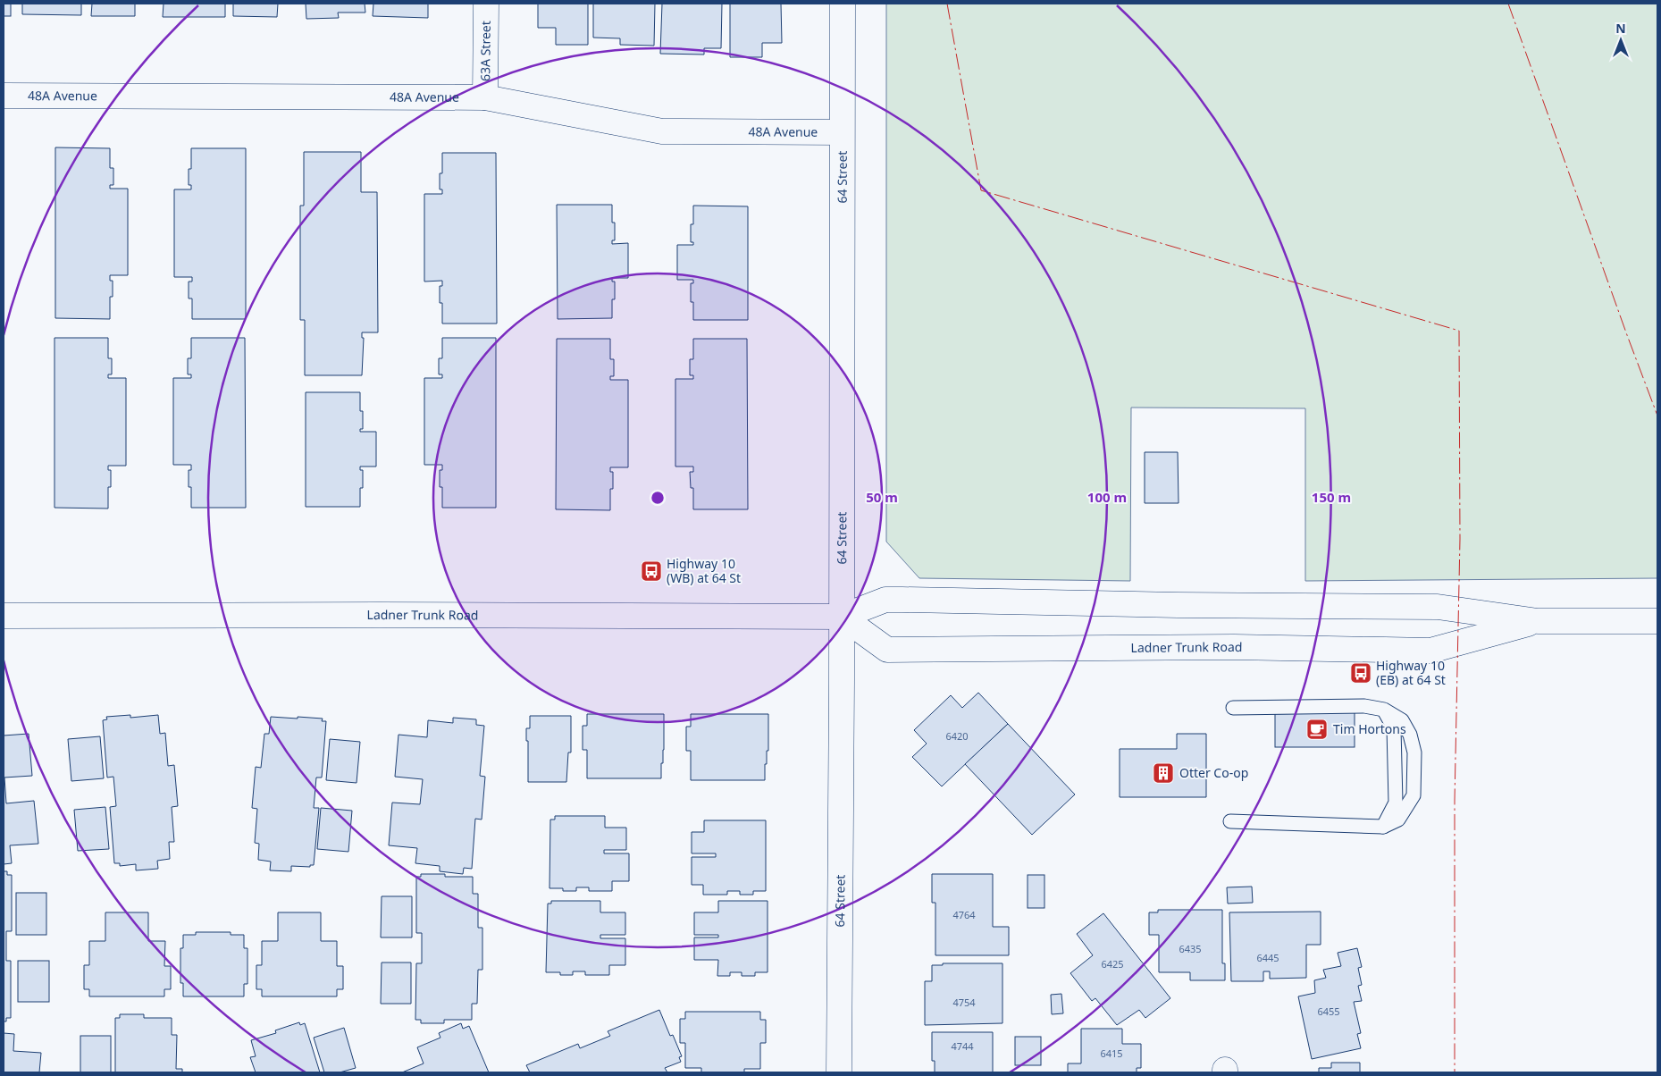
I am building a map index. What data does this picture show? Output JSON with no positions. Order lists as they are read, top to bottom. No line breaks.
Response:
{"streets":{"main road":["63A Street","48A Avenue","64 Street","Ladner Trunk Road"]},"crossings":[["63A Street","48A Avenue"],["48A Avenue","64 Street"],["64 Street","Ladner Trunk Road"]],"places":{"bus stop":["Highway 10 (WB) at 64 St","Highway 10 (EB) at 64 St"],"cafe":["Tim Hortons"],"building":["Otter Co-op"]},"house_numbers":["6420","4764","6435","6445","6425","4754","6455","4744","6415"],"north":"top","rings":["50 m","100 m","150 m"]}
